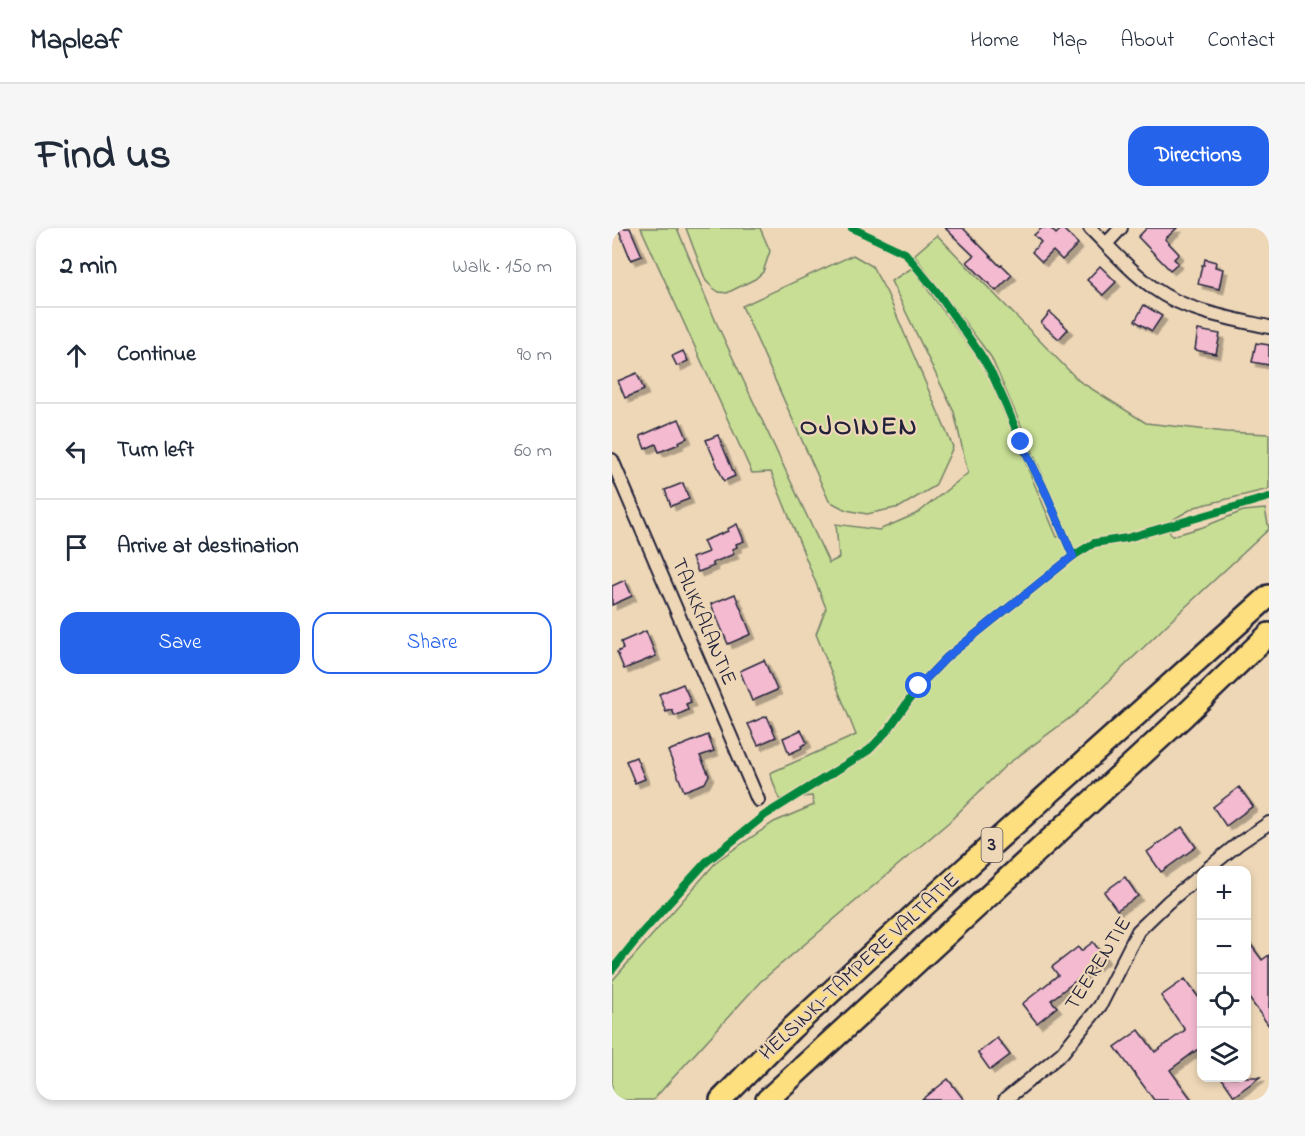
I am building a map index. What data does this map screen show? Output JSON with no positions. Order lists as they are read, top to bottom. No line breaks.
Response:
{"streets":{"highway":["3","HELSINKI-TAMPERE VALTATIE"],"street":["TALIKKALANTIE","TEERENTIE"]},"districts":["OJOINEN"],"page":{"header":"Mapleaf","nav":["Home","Map","About","Contact"],"title":"Find us","buttons":["Directions",["Save","Share"]],"heading":["2 min","Walk · 150 m"],"list":[["Continue","90 m"],["Turn left","60 m"],"Arrive at destination"],"map_buttons":["+","−"]}}
